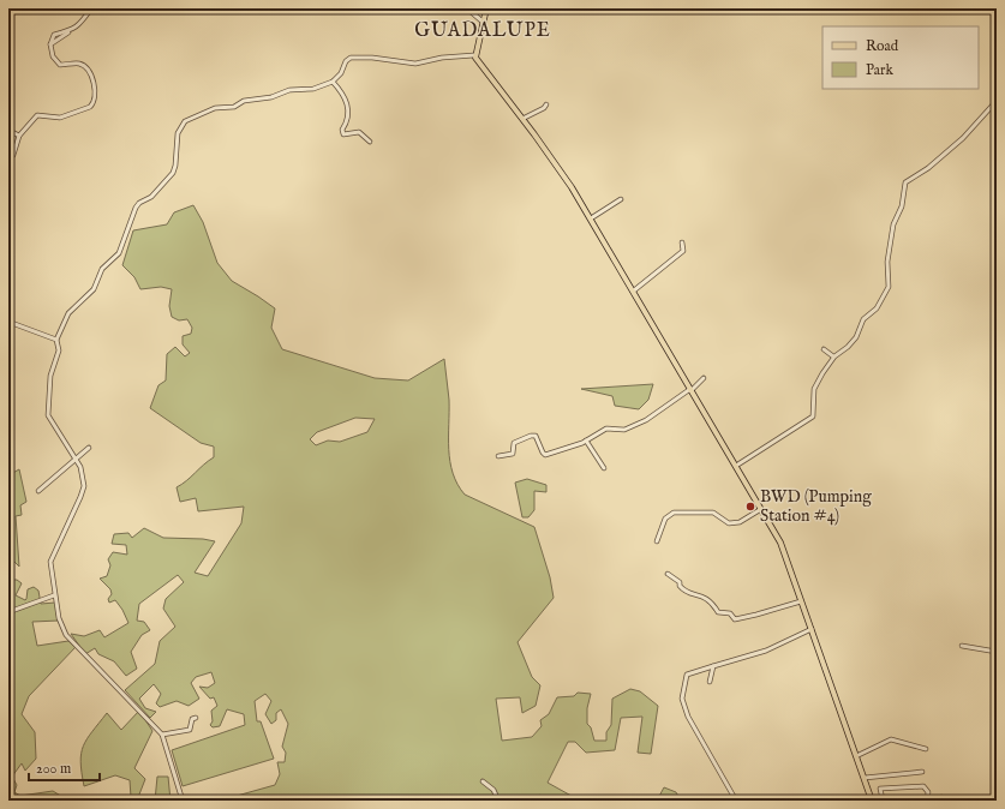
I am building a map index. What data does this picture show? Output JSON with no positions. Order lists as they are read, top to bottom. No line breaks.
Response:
{"districts":["GUADALUPE"],"places":["BWD (Pumping Station #4)"],"legend":["Road","Park"],"scale_bar":"200 m"}
